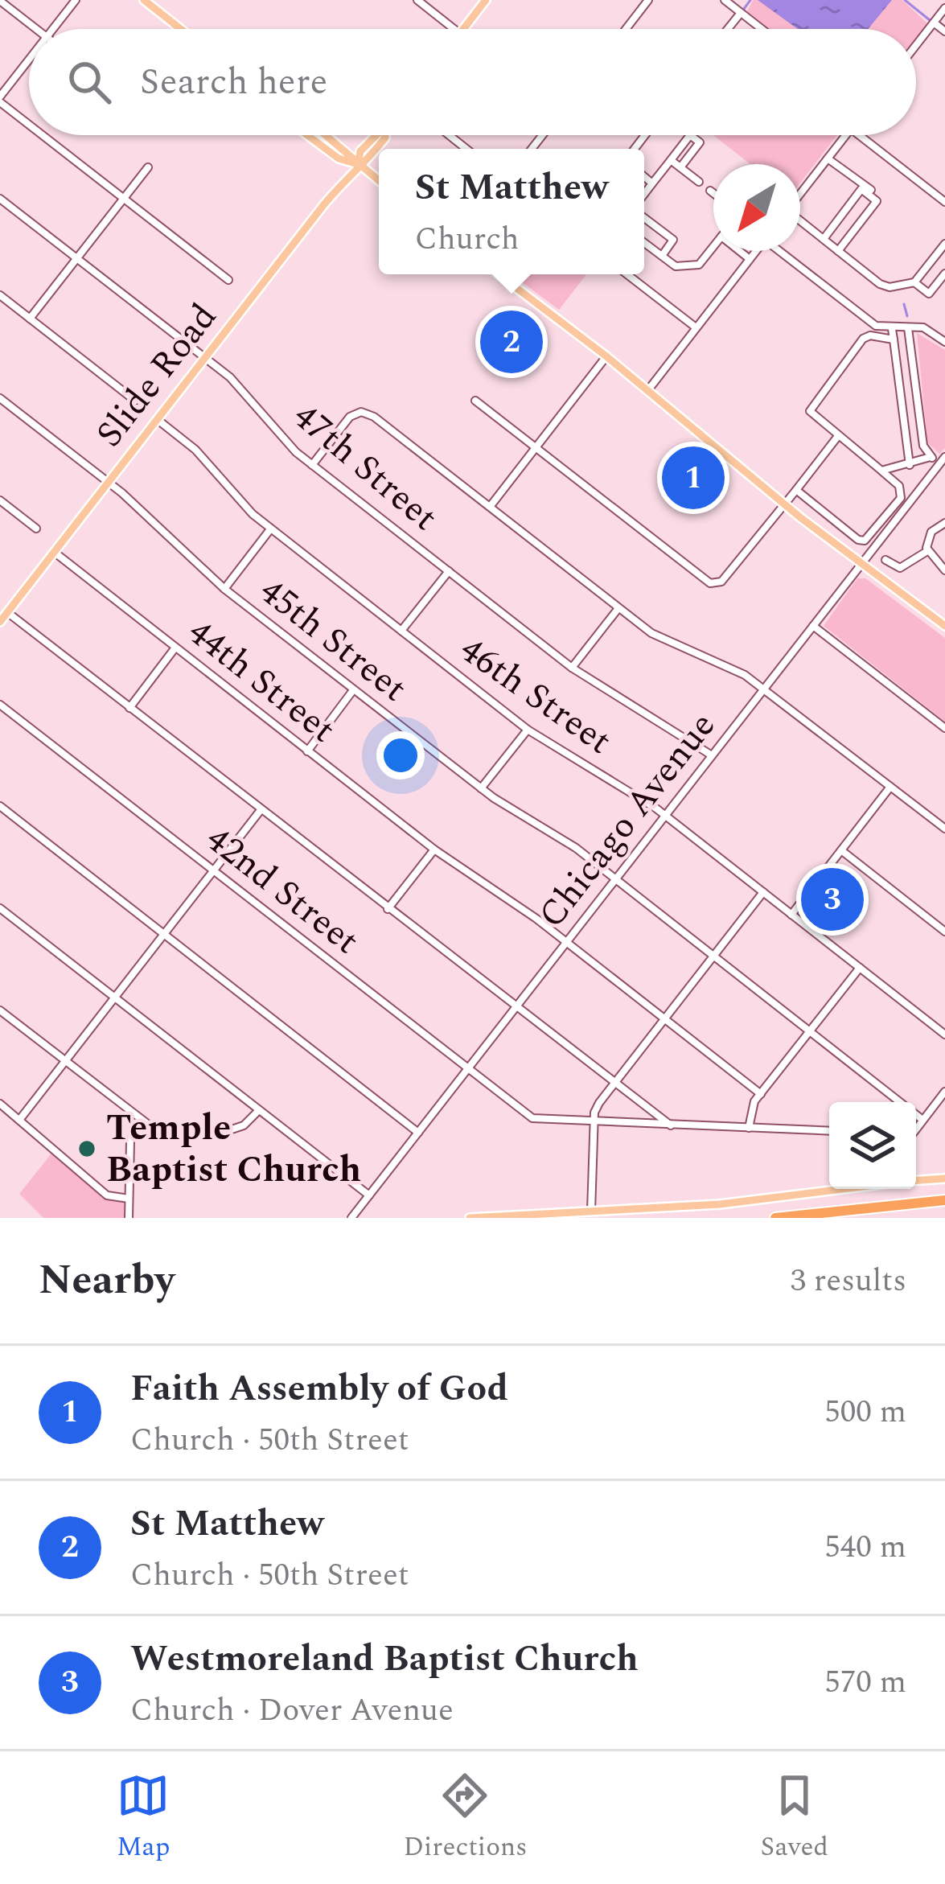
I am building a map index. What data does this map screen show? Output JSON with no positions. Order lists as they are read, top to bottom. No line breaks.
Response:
{"streets":{"main road":["Slide Road"],"street":["47th Street","45th Street","44th Street","46th Street","Chicago Avenue","42nd Street"]},"crossings":[["Slide Road","47th Street"],["Slide Road","45th Street"],["Slide Road","44th Street"],["Slide Road","46th Street"],["47th Street","Chicago Avenue"],["45th Street","Chicago Avenue"],["44th Street","Chicago Avenue"],["46th Street","Chicago Avenue"],["Chicago Avenue","42nd Street"]],"places":["Temple Baptist Church"],"north":"bottom left","page":{"search":"Search here","popup":["St Matthew","Church"],"pins":["2","1","3"],"heading":["Nearby","3 results"],"list":[{"mark":"1","name":"Faith Assembly of God","note":"Church · 50th Street","value":"500 m"},{"mark":"2","name":"St Matthew","note":"Church · 50th Street","value":"540 m"},{"mark":"3","name":"Westmoreland Baptist Church","note":"Church · Dover Avenue","value":"570 m"}],"nav":["Map","Directions","Saved"]}}
